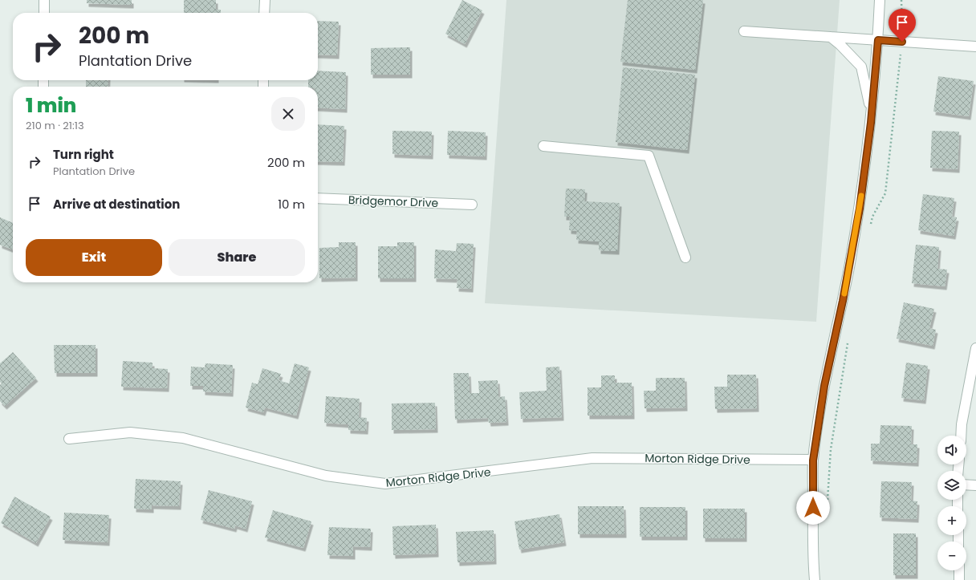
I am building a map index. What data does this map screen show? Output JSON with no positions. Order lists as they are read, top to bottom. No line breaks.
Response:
{"streets":{"street":["Bridgemor Drive","Morton Ridge Drive"]},"page":{"turn":["200 m","Plantation Drive"],"heading":["1 min","210 m · 21:13"],"list":[{"name":"Turn right","note":"Plantation Drive","value":"200 m"},{"name":"Arrive at destination","value":"10 m"}],"buttons":["Exit","Share"],"map_buttons":["+","−"]}}
